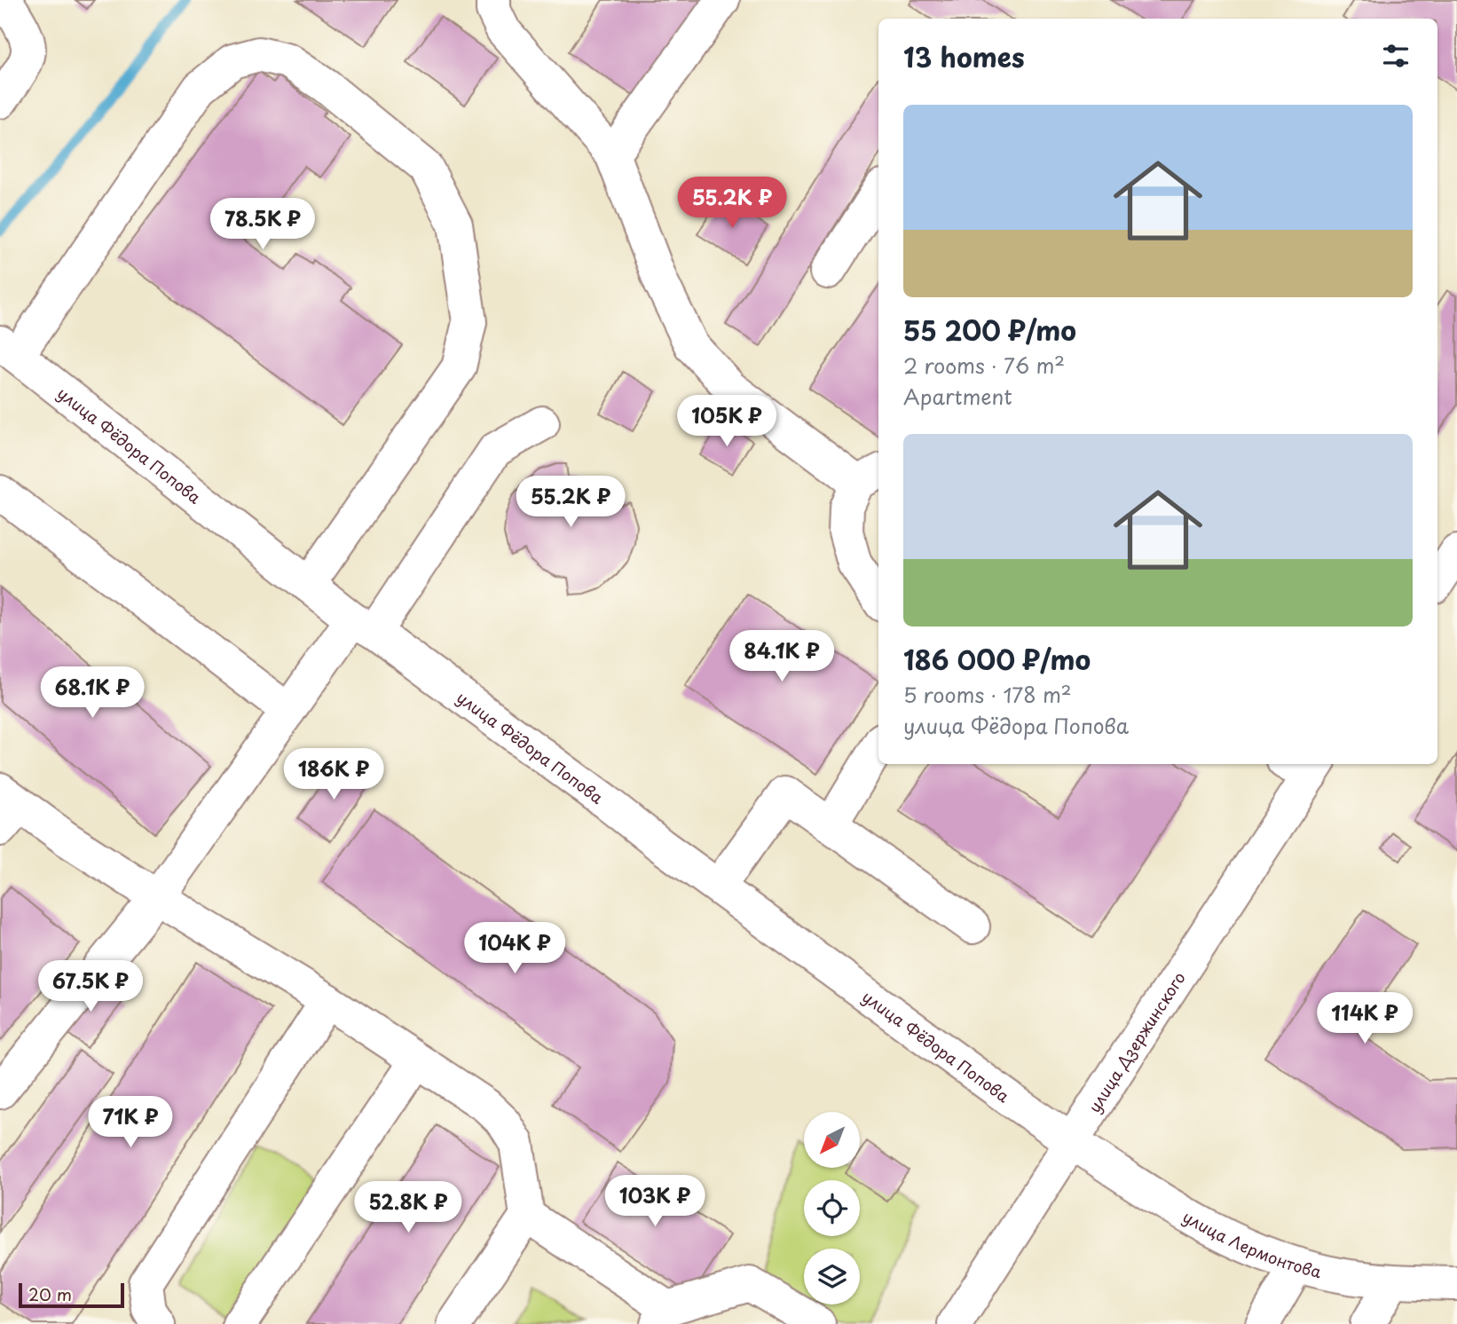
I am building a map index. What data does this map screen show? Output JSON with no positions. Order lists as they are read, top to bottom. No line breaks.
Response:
{"streets":{"street":["улица Фёдора Попова","улица Дзержинского","улица Лермонтова"]},"crossings":[["улица Фёдора Попова","улица Дзержинского"],["улица Фёдора Попова","улица Лермонтова"],["улица Дзержинского","улица Лермонтова"]],"scale_bar":"20 m","north":"bottom left","page":{"heading":"13 homes","list":[{"name":"55 200 ₽/mo","note":"2 rooms · 76 m² · Apartment"},{"name":"186 000 ₽/mo","note":"5 rooms · 178 m² · улица Фёдора Попова"}],"price":["55.2K ₽","78.5K ₽","105K ₽","55.2K ₽","84.1K ₽","68.1K ₽","186K ₽","104K ₽","67.5K ₽","114K ₽","71K ₽","103K ₽","52.8K ₽"],"scale":"20 m"}}
